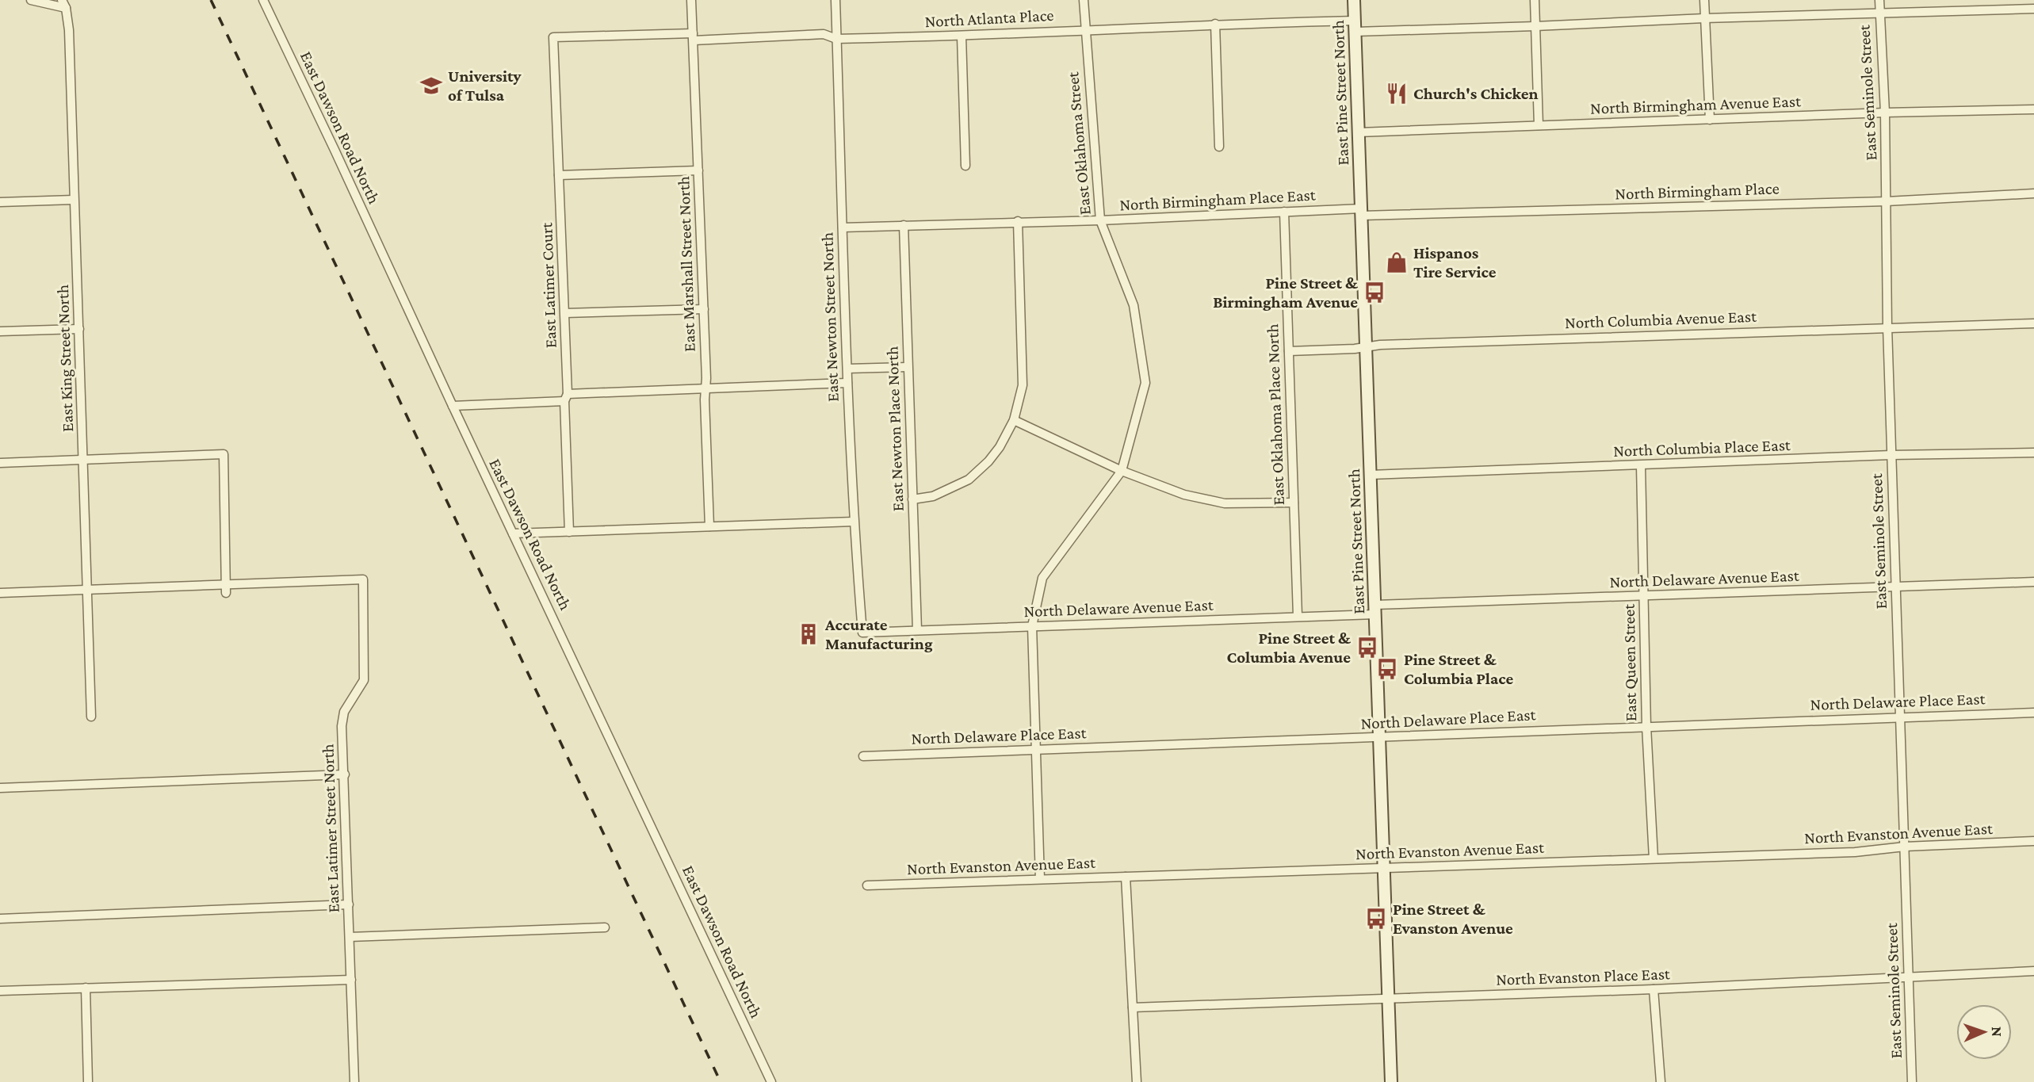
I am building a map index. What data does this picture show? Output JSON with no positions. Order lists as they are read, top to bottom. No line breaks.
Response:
{"streets":{"main road":["East Pine Street North"],"street":["North Atlanta Place","East Seminole Street","North Birmingham Avenue East","East Dawson Road North","East Oklahoma Street","North Birmingham Place","North Birmingham Place East","East Marshall Street North","East Latimer Court","East Newton Street North","North Columbia Avenue East","East King Street North","East Oklahoma Place North","East Newton Place North","North Columbia Place East","North Delaware Avenue East","East Queen Street","North Delaware Place East","East Latimer Street North","North Evanston Avenue East","North Evanston Place East"]},"crossings":[["North Atlanta Place","East Pine Street North"],["North Atlanta Place","East Seminole Street"],["North Atlanta Place","East Oklahoma Street"],["North Atlanta Place","East Marshall Street North"],["North Atlanta Place","East Latimer Court"],["North Atlanta Place","East Newton Street North"],["East Pine Street North","North Birmingham Avenue East"],["East Pine Street North","North Birmingham Place"],["East Pine Street North","North Birmingham Place East"],["East Pine Street North","North Columbia Avenue East"],["East Pine Street North","North Columbia Place East"],["East Pine Street North","North Delaware Avenue East"],["East Pine Street North","North Delaware Place East"],["East Pine Street North","North Evanston Avenue East"],["East Pine Street North","North Evanston Place East"],["East Seminole Street","North Birmingham Avenue East"],["East Seminole Street","North Birmingham Place"],["East Seminole Street","North Columbia Avenue East"],["East Seminole Street","North Columbia Place East"],["East Seminole Street","North Delaware Avenue East"],["East Seminole Street","North Delaware Place East"],["East Seminole Street","North Evanston Avenue East"],["East Seminole Street","North Evanston Place East"],["East Oklahoma Street","North Birmingham Place East"],["East Oklahoma Street","North Delaware Avenue East"],["East Oklahoma Street","North Delaware Place East"],["East Oklahoma Street","North Evanston Avenue East"],["North Birmingham Place","North Birmingham Place East"],["North Birmingham Place East","East Newton Street North"],["North Birmingham Place East","East Oklahoma Place North"],["North Birmingham Place East","East Newton Place North"],["East Newton Street North","North Delaware Avenue East"],["North Columbia Avenue East","East Oklahoma Place North"],["East Oklahoma Place North","North Delaware Avenue East"],["East Newton Place North","North Delaware Avenue East"],["North Columbia Place East","East Queen Street"],["North Delaware Avenue East","East Queen Street"],["East Queen Street","North Delaware Place East"],["East Queen Street","North Evanston Avenue East"]],"places":{"school or university":["University of Tulsa"],"restaurant":["Church's Chicken"],"shop":["Hispanos Tire Service"],"bus stop":["Pine Street & Birmingham Avenue","Pine Street & Columbia Avenue","Pine Street & Columbia Place","Pine Street & Evanston Avenue"],"building":["Accurate Manufacturing"]},"north":"right"}
